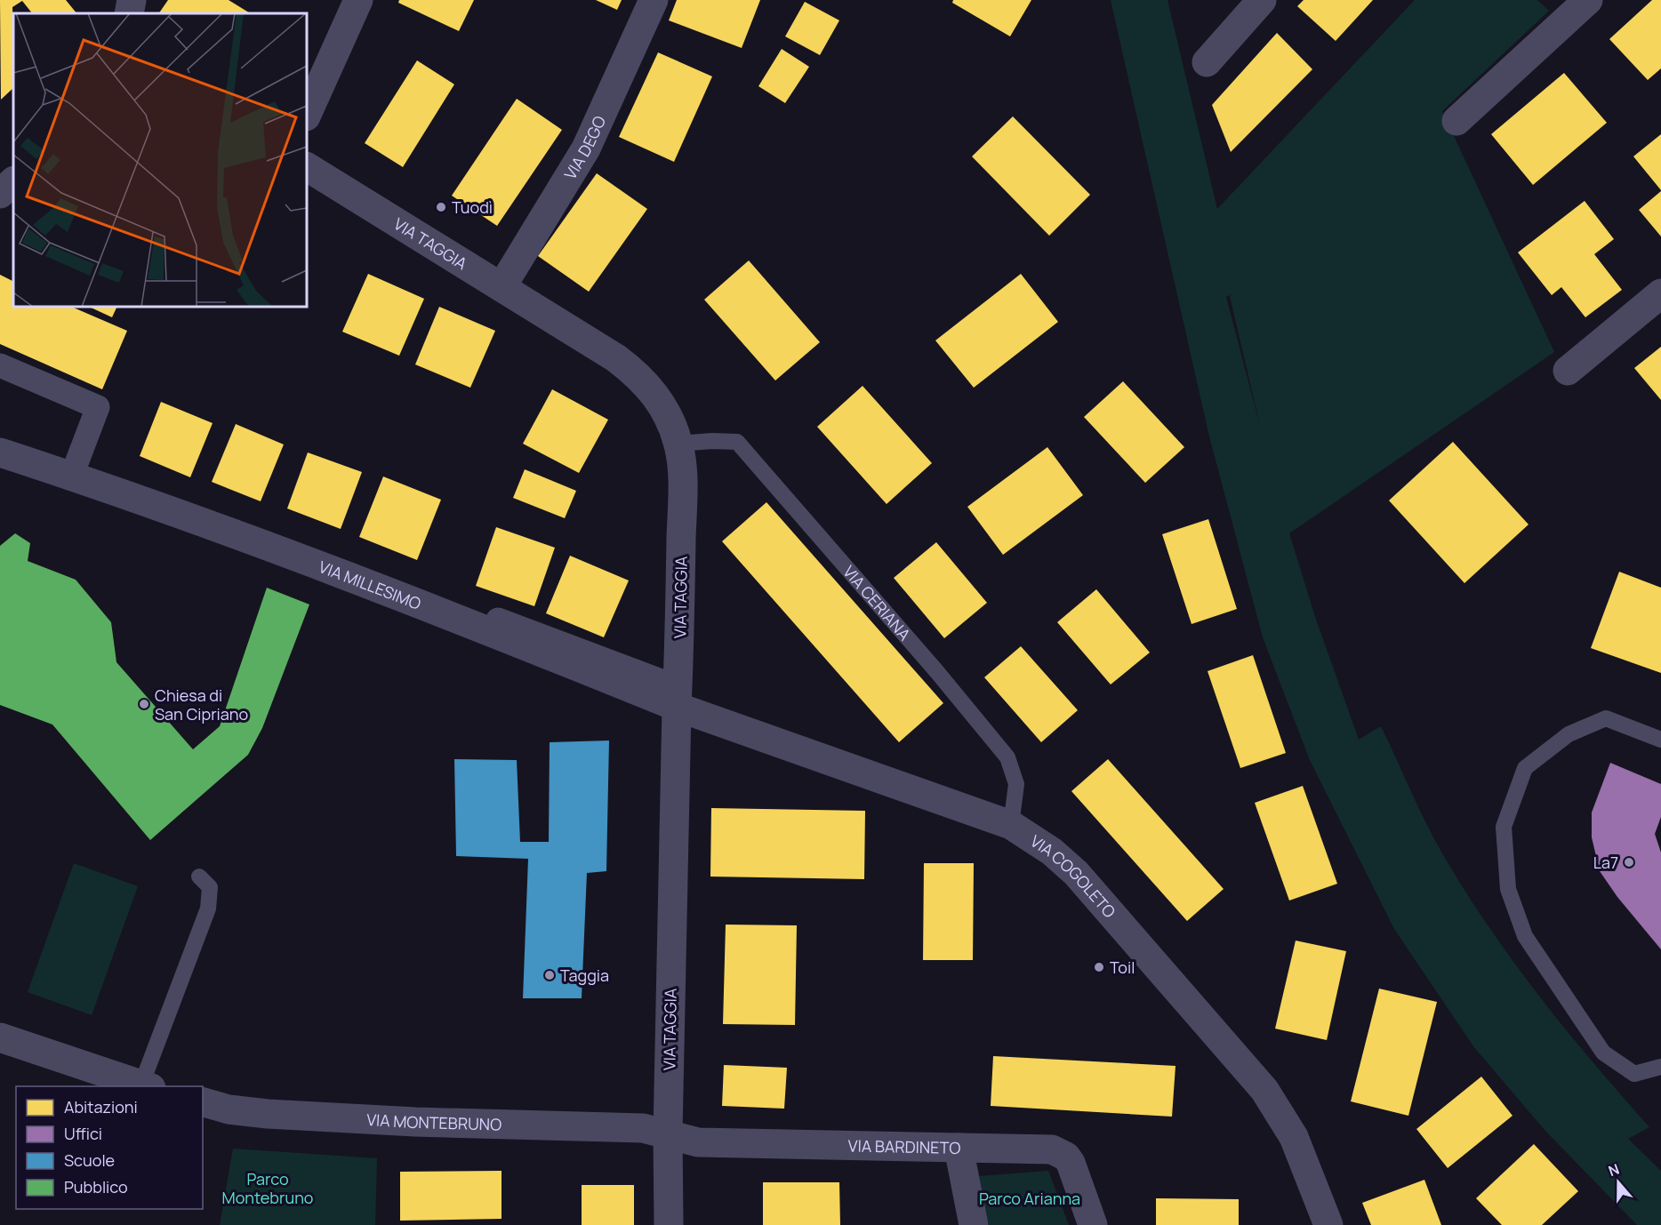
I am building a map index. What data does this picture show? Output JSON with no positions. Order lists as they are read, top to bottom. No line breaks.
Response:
{"streets":{"street":["VIA DEGO","VIA TAGGIA","VIA MILLESIMO","VIA COGOLETO","VIA MONTEBRUNO","VIA BARDINETO"],"lane":["VIA CERIANA"]},"crossings":[["VIA DEGO","VIA TAGGIA"],["VIA TAGGIA","VIA MILLESIMO"],["VIA TAGGIA","VIA CERIANA"],["VIA TAGGIA","VIA COGOLETO"],["VIA TAGGIA","VIA MONTEBRUNO"],["VIA TAGGIA","VIA BARDINETO"],["VIA MILLESIMO","VIA COGOLETO"],["VIA CERIANA","VIA COGOLETO"],["VIA MONTEBRUNO","VIA BARDINETO"]],"parks":["Parco Montebruno","Parco Arianna"],"places":["Tuodì","Chiesa di San Cipriano","La7","Toil","Taggia"],"legend":["Abitazioni","Uffici","Scuole","Pubblico"],"north":"top"}
